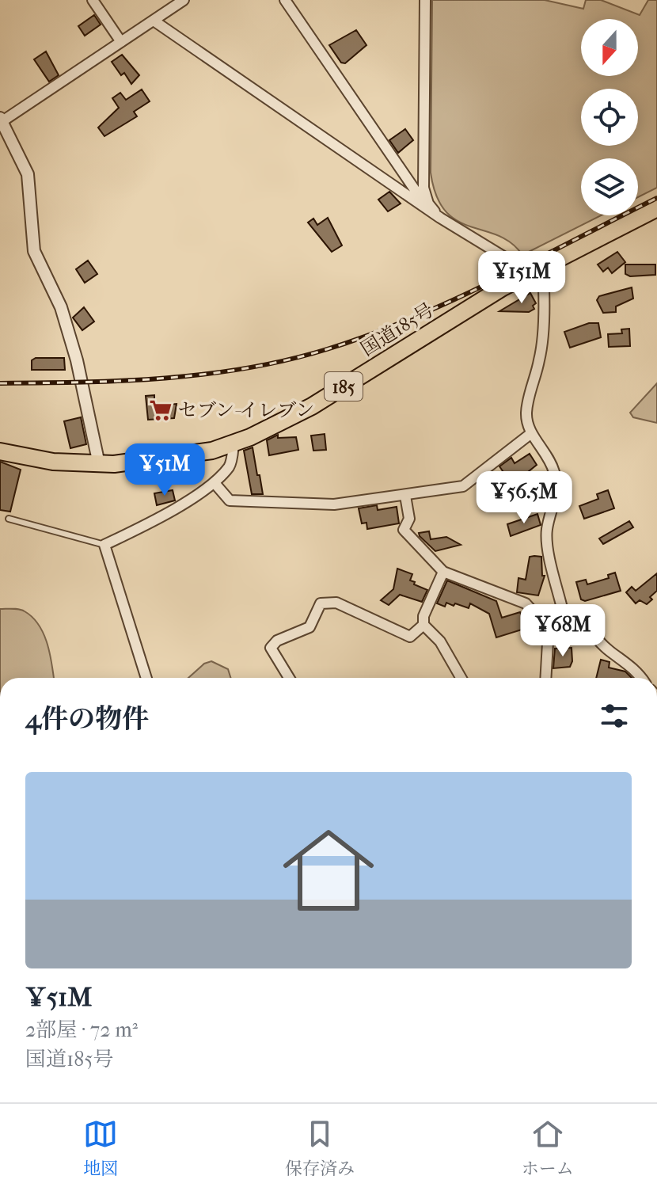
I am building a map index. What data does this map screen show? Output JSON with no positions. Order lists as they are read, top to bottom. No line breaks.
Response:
{"streets":{"highway":["国道185号","185"]},"places":{"supermarket":["セブン-イレブン"]},"north":"bottom","page":{"price":["¥151M","¥51M","¥56.5M","¥68M"],"heading":"4件の物件","list":[{"name":"¥51M","note":"2部屋 · 72 m² · 国道185号"}],"tabs":["地図","保存済み","ホーム"]}}
